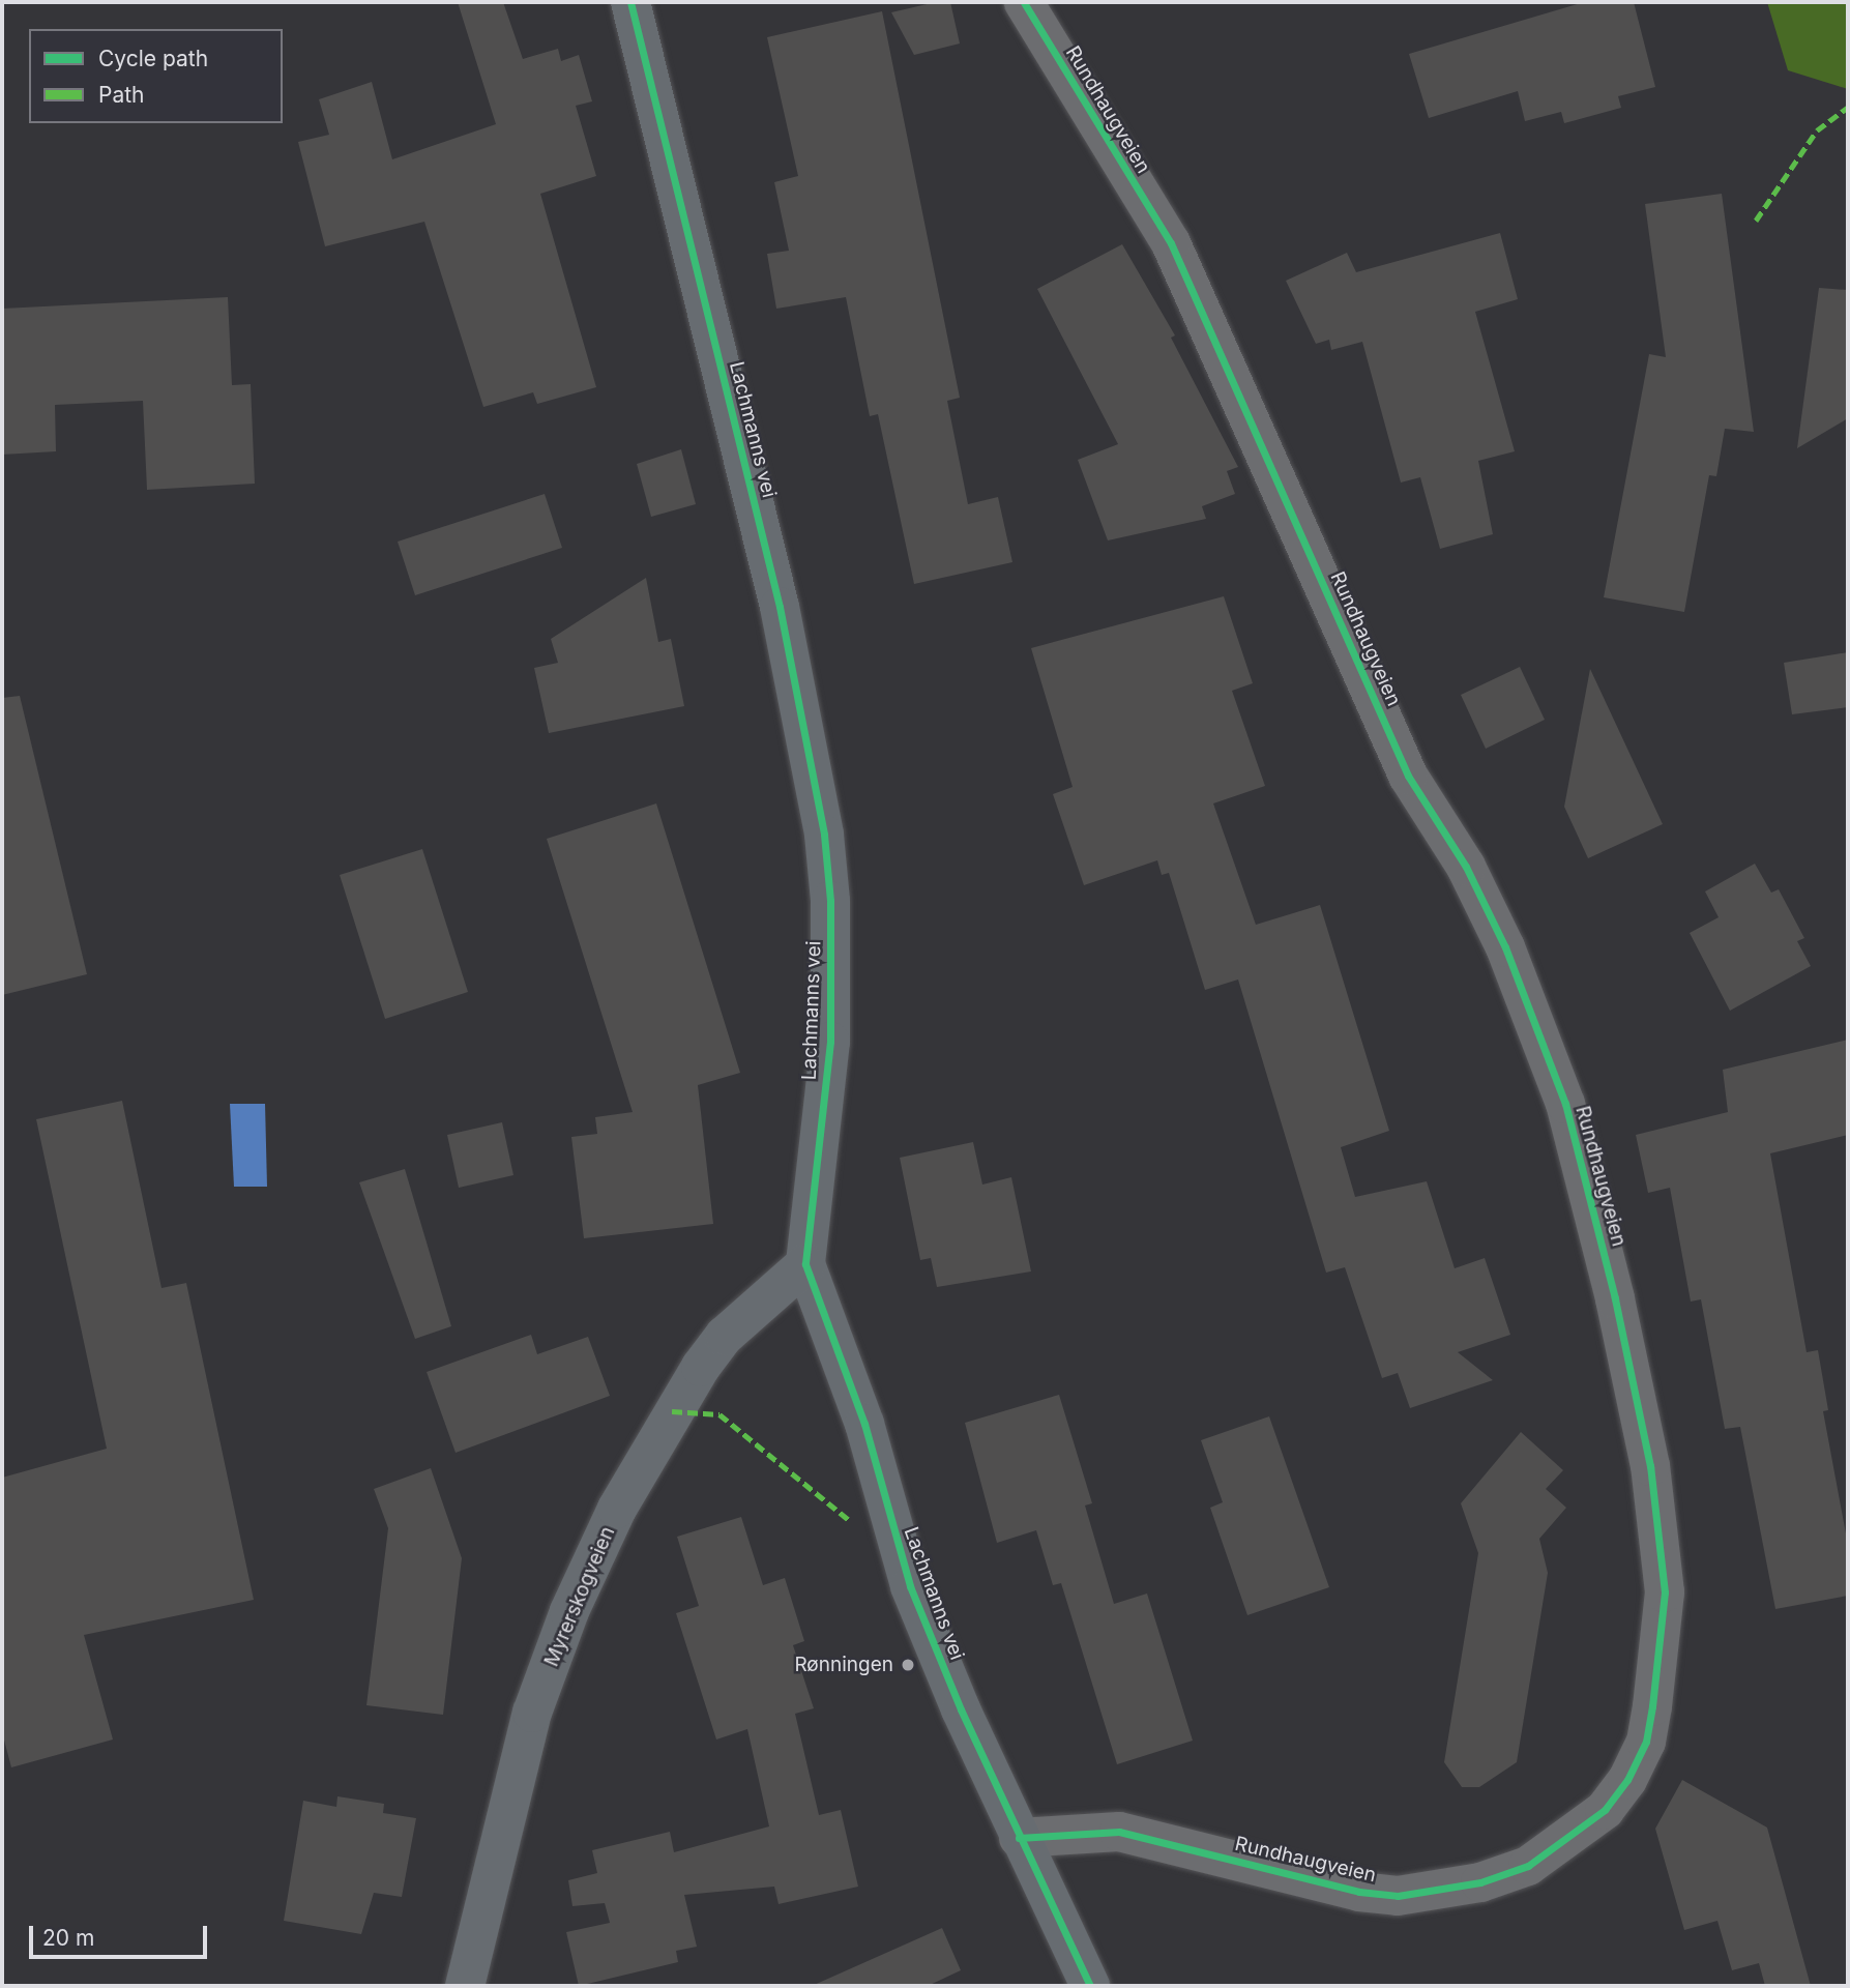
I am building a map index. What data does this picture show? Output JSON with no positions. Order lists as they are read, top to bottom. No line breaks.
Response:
{"streets":{"street":["Rundhaugveien","Lachmanns vei","Myrerskogveien"]},"crossings":[["Rundhaugveien","Lachmanns vei"],["Lachmanns vei","Myrerskogveien"]],"places":["Rønningen"],"legend":["Cycle path","Path"],"scale_bar":"20 m"}
